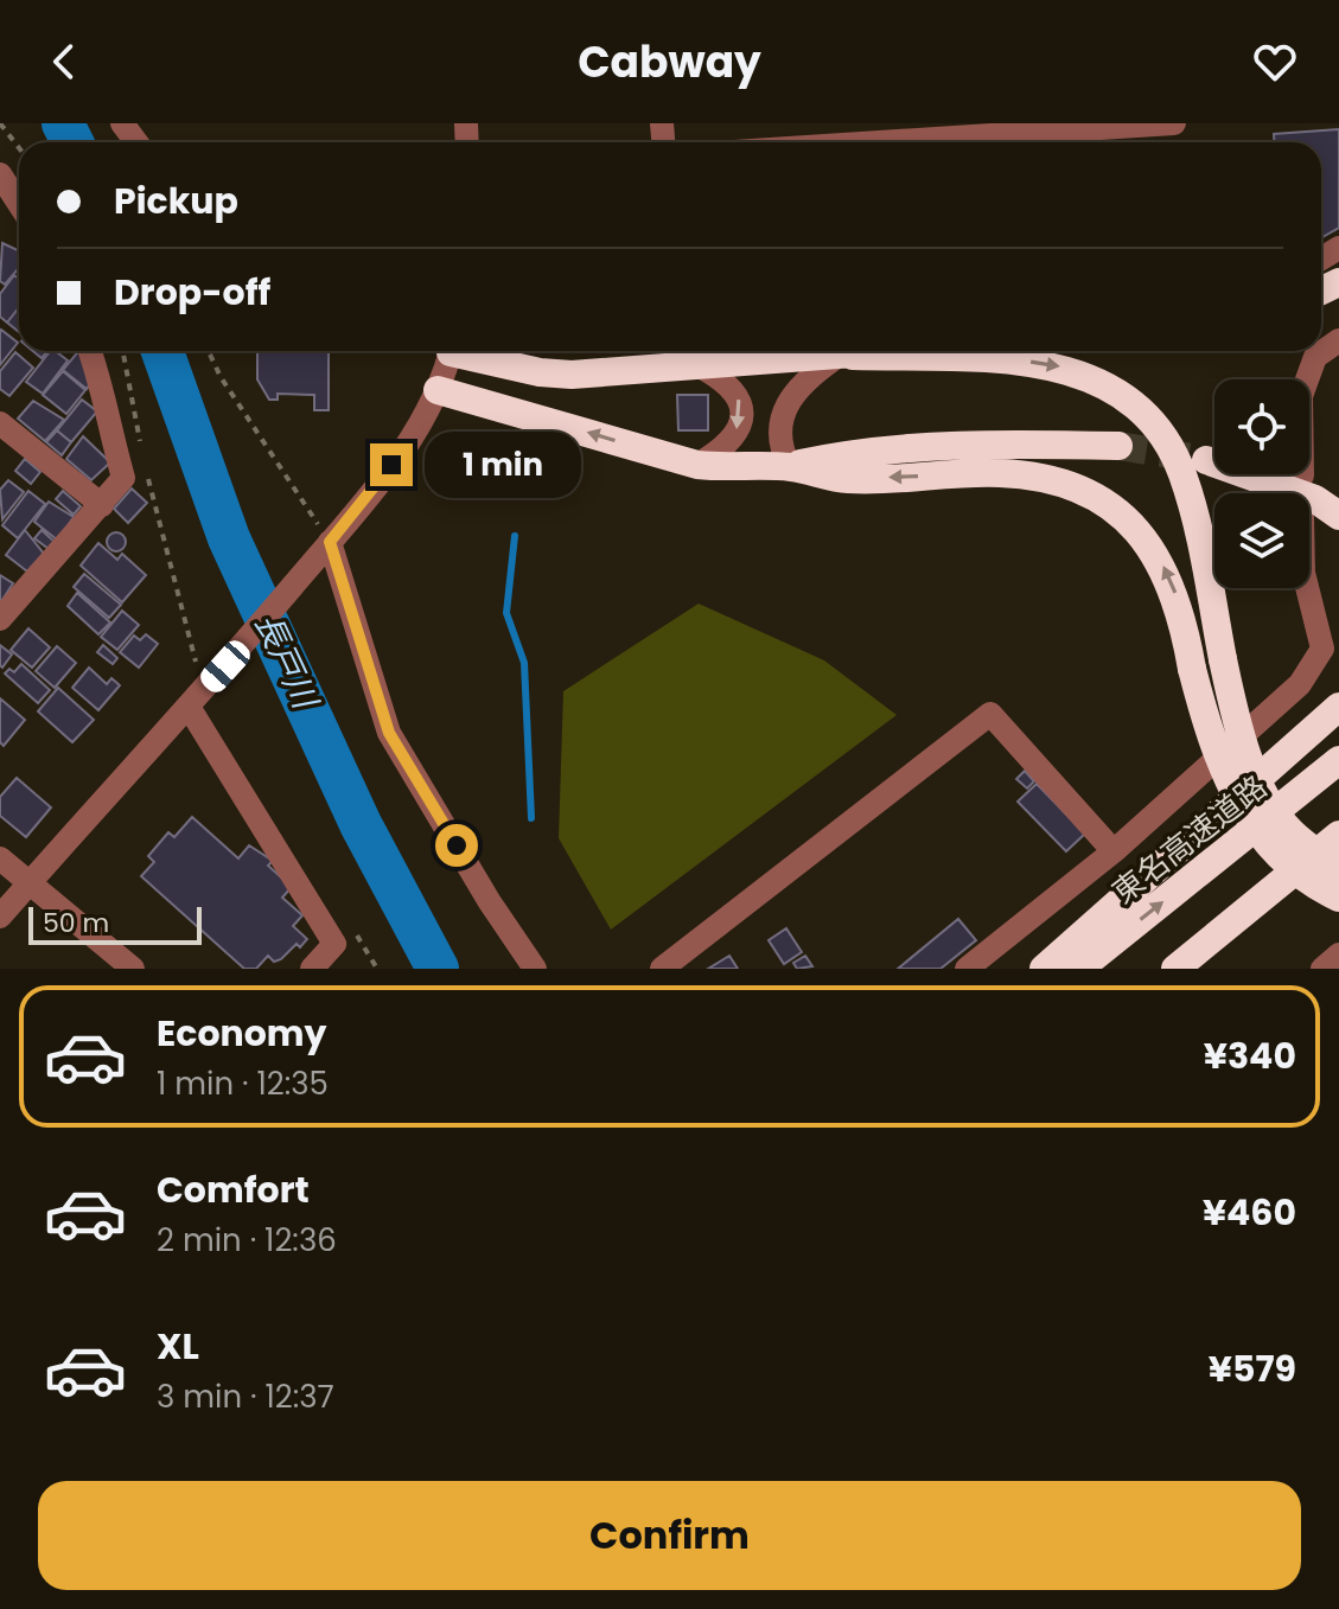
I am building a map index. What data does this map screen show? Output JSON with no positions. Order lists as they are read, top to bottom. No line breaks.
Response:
{"streets":{"highway":["東名高速道路"]},"water":["長戸川"],"scale_bar":"50 m","page":{"header":"Cabway","banner":["Pickup","Drop-off"],"bubble":"1 min","scale":"50 m","list":[{"name":"Economy","note":"1 min · 12:35","value":"¥340"},{"name":"Comfort","note":"2 min · 12:36","value":"¥460"},{"name":"XL","note":"3 min · 12:37","value":"¥579"}],"buttons":"Confirm"}}
